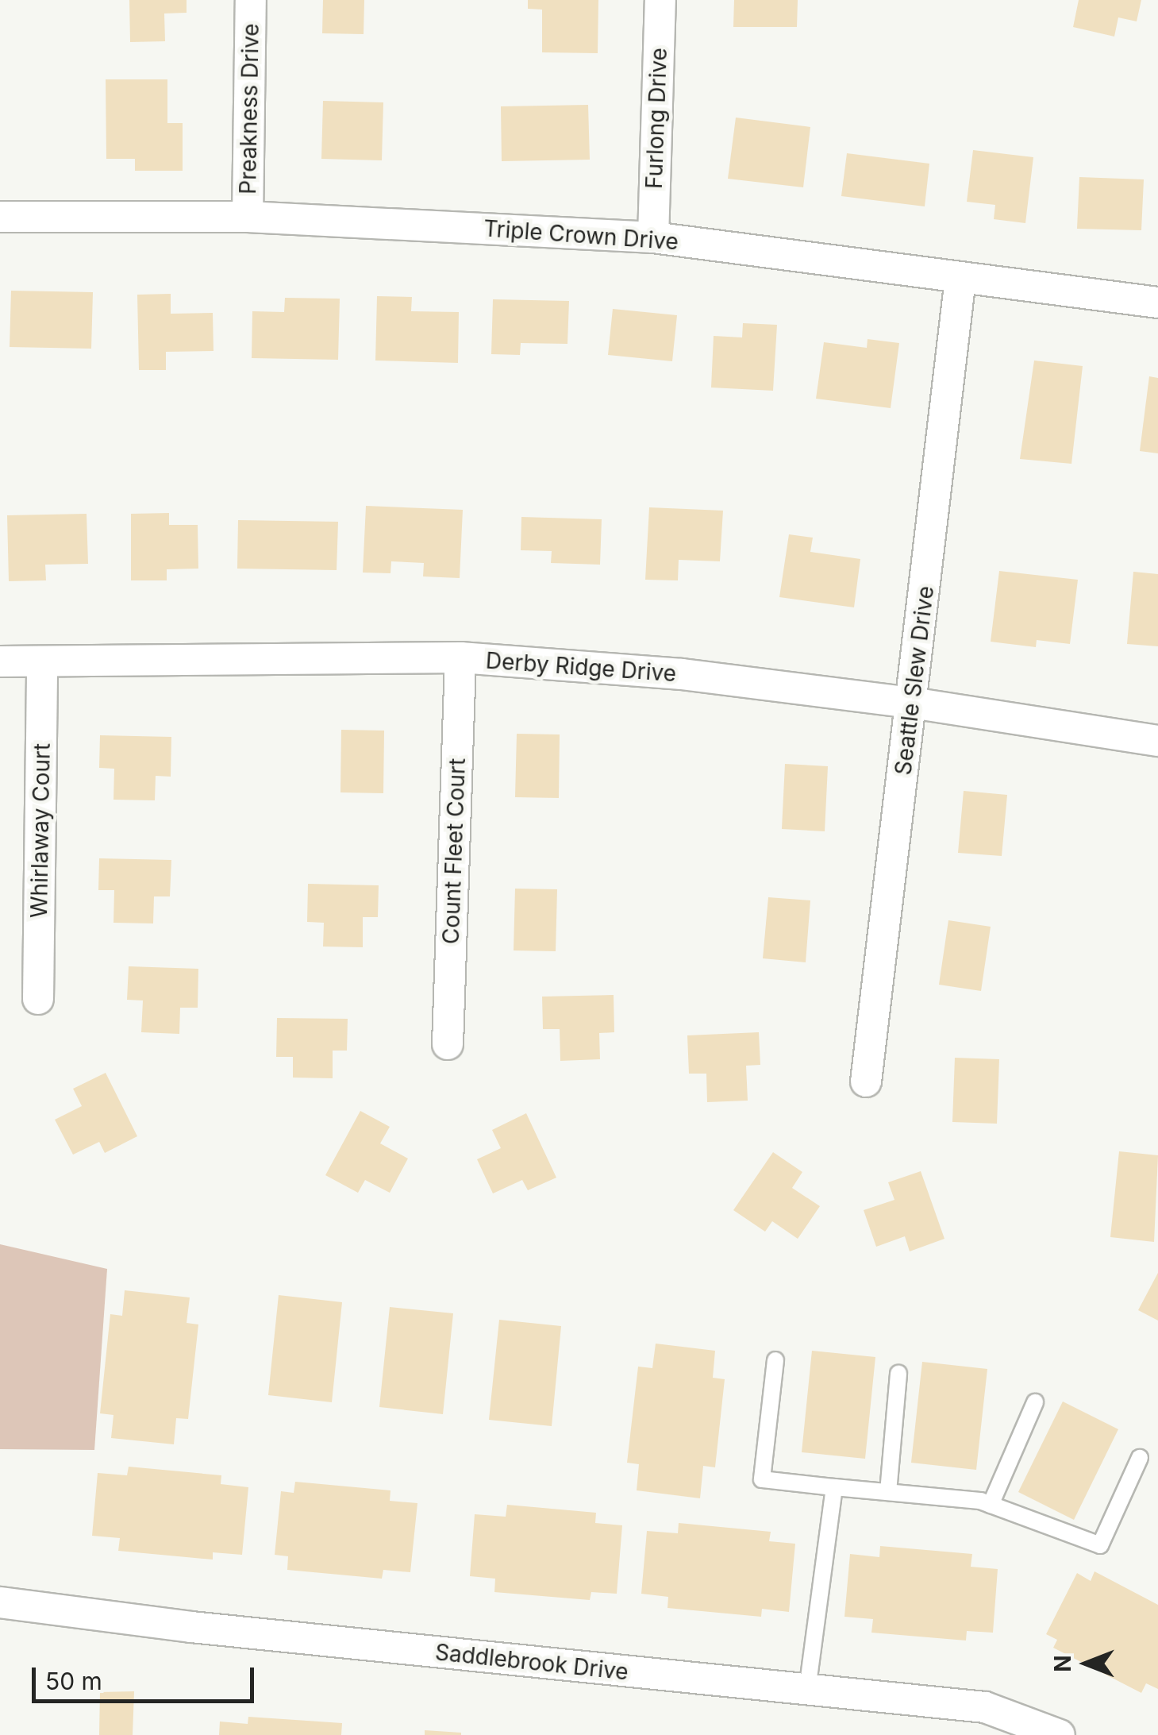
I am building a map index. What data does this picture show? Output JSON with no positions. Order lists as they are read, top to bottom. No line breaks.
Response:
{"streets":{"street":["Preakness Drive","Furlong Drive","Triple Crown Drive","Derby Ridge Drive","Seattle Slew Drive","Whirlaway Court","Count Fleet Court","Saddlebrook Drive"]},"crossings":[["Preakness Drive","Triple Crown Drive"],["Furlong Drive","Triple Crown Drive"],["Triple Crown Drive","Seattle Slew Drive"],["Derby Ridge Drive","Seattle Slew Drive"],["Derby Ridge Drive","Whirlaway Court"],["Derby Ridge Drive","Count Fleet Court"]],"scale_bar":"50 m","north":"left"}
